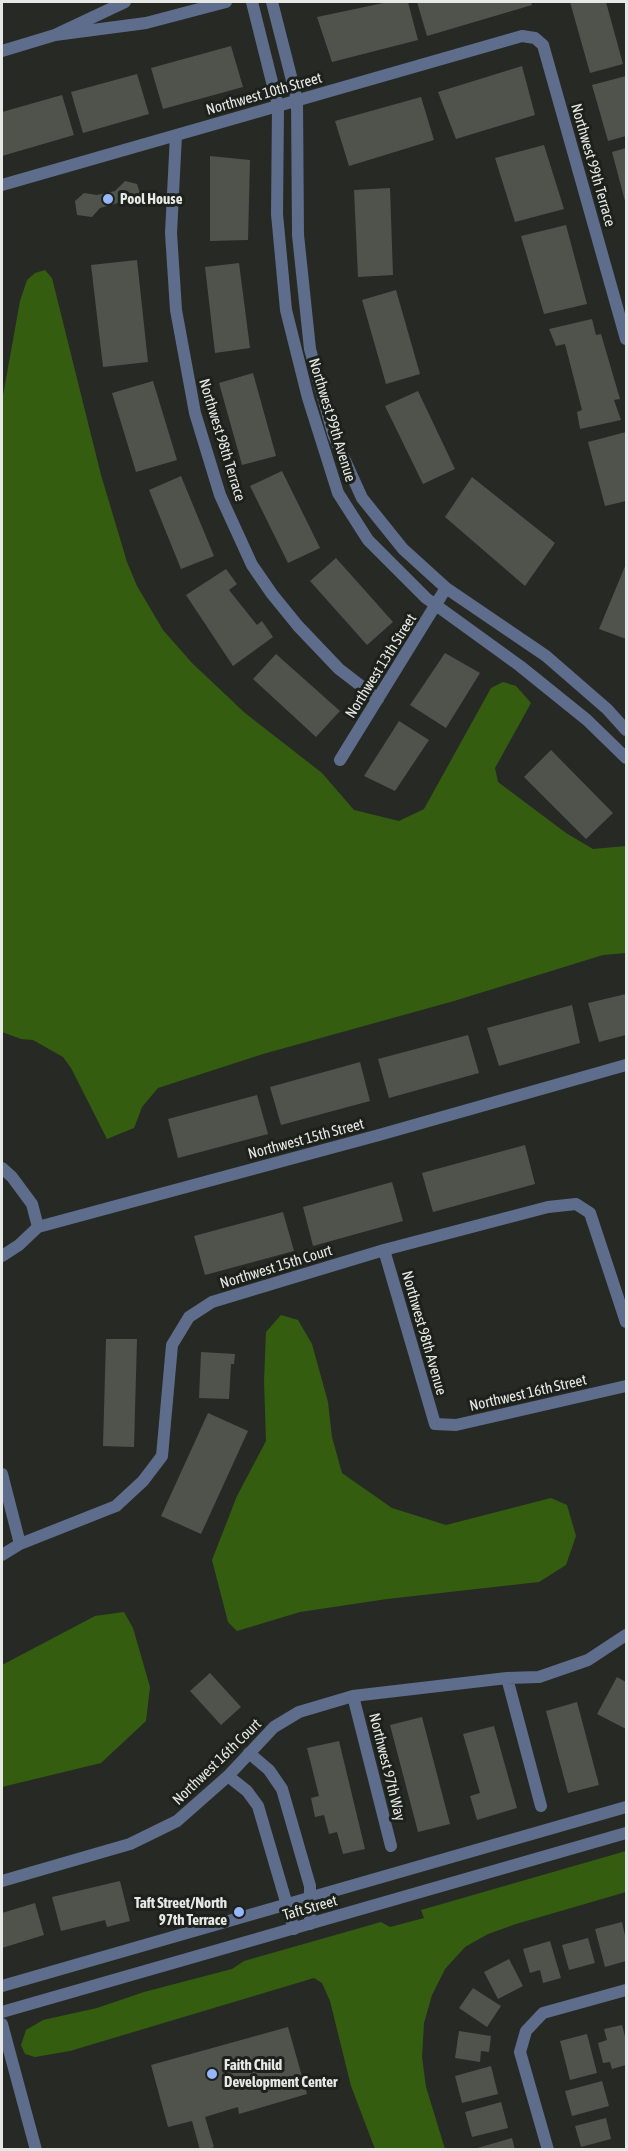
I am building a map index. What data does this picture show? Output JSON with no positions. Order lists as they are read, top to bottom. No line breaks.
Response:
{"streets":{"street":["Northwest 10th Street","Northwest 99th Terrace","Northwest 99th Avenue","Northwest 98th Terrace","Northwest 13th Street","Northwest 15th Street","Northwest 15th Court","Northwest 98th Avenue","Northwest 16th Street","Northwest 16th Court","Northwest 97th Way","Taft Street"]},"crossings":[["Northwest 10th Street","Northwest 99th Terrace"],["Northwest 10th Street","Northwest 99th Avenue"],["Northwest 10th Street","Northwest 98th Terrace"],["Northwest 99th Avenue","Northwest 13th Street"],["Northwest 98th Terrace","Northwest 13th Street"],["Northwest 15th Court","Northwest 98th Avenue"],["Northwest 98th Avenue","Northwest 16th Street"],["Northwest 16th Court","Northwest 97th Way"]],"places":["Pool House","Taft Street/North 97th Terrace","Faith Child Development Center"]}
